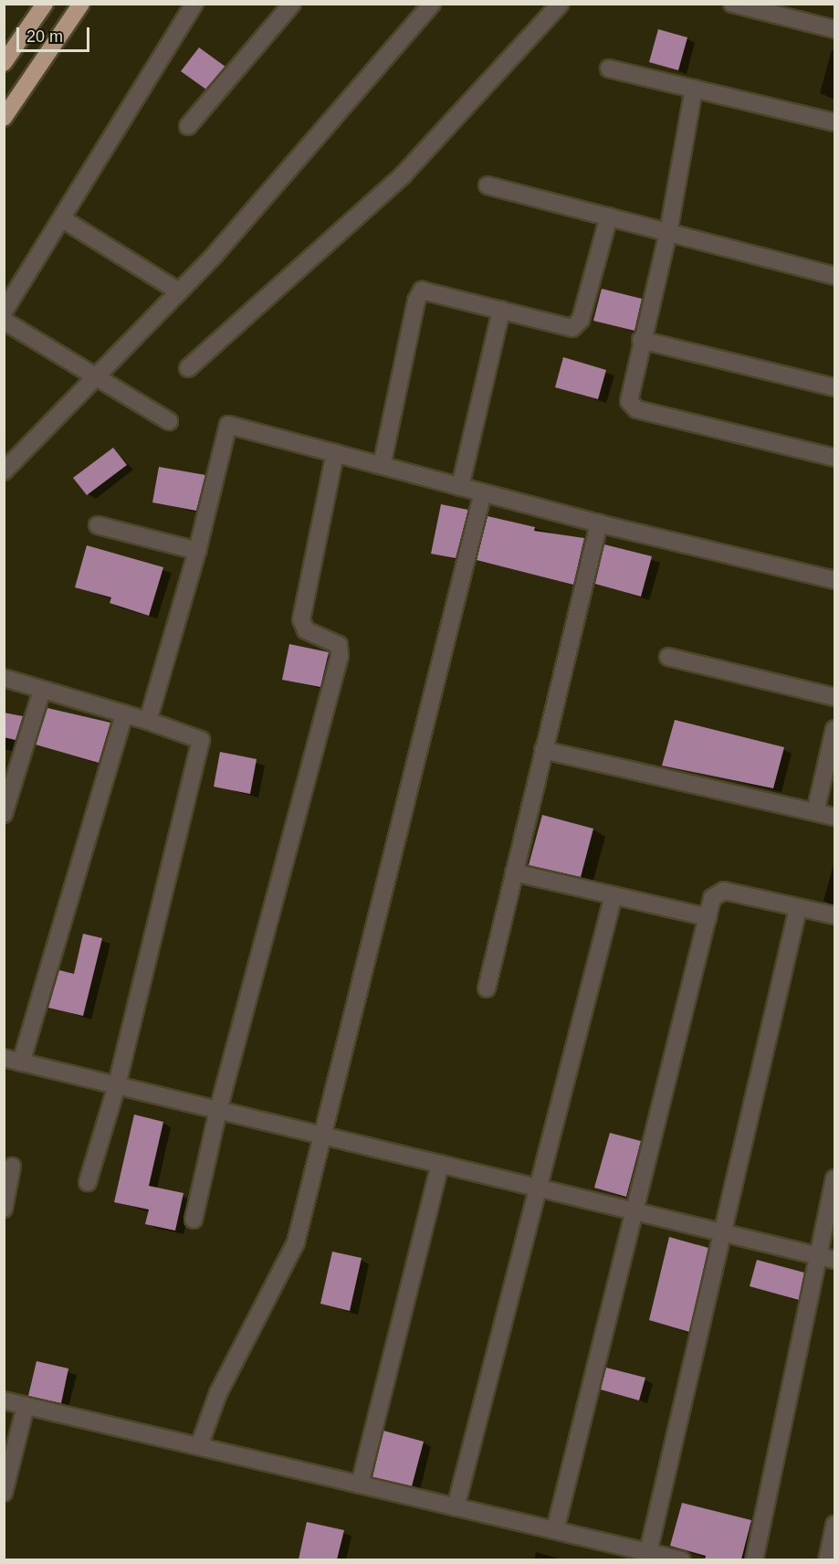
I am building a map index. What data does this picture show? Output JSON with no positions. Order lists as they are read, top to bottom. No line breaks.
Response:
{"scale_bar":"20 m"}
